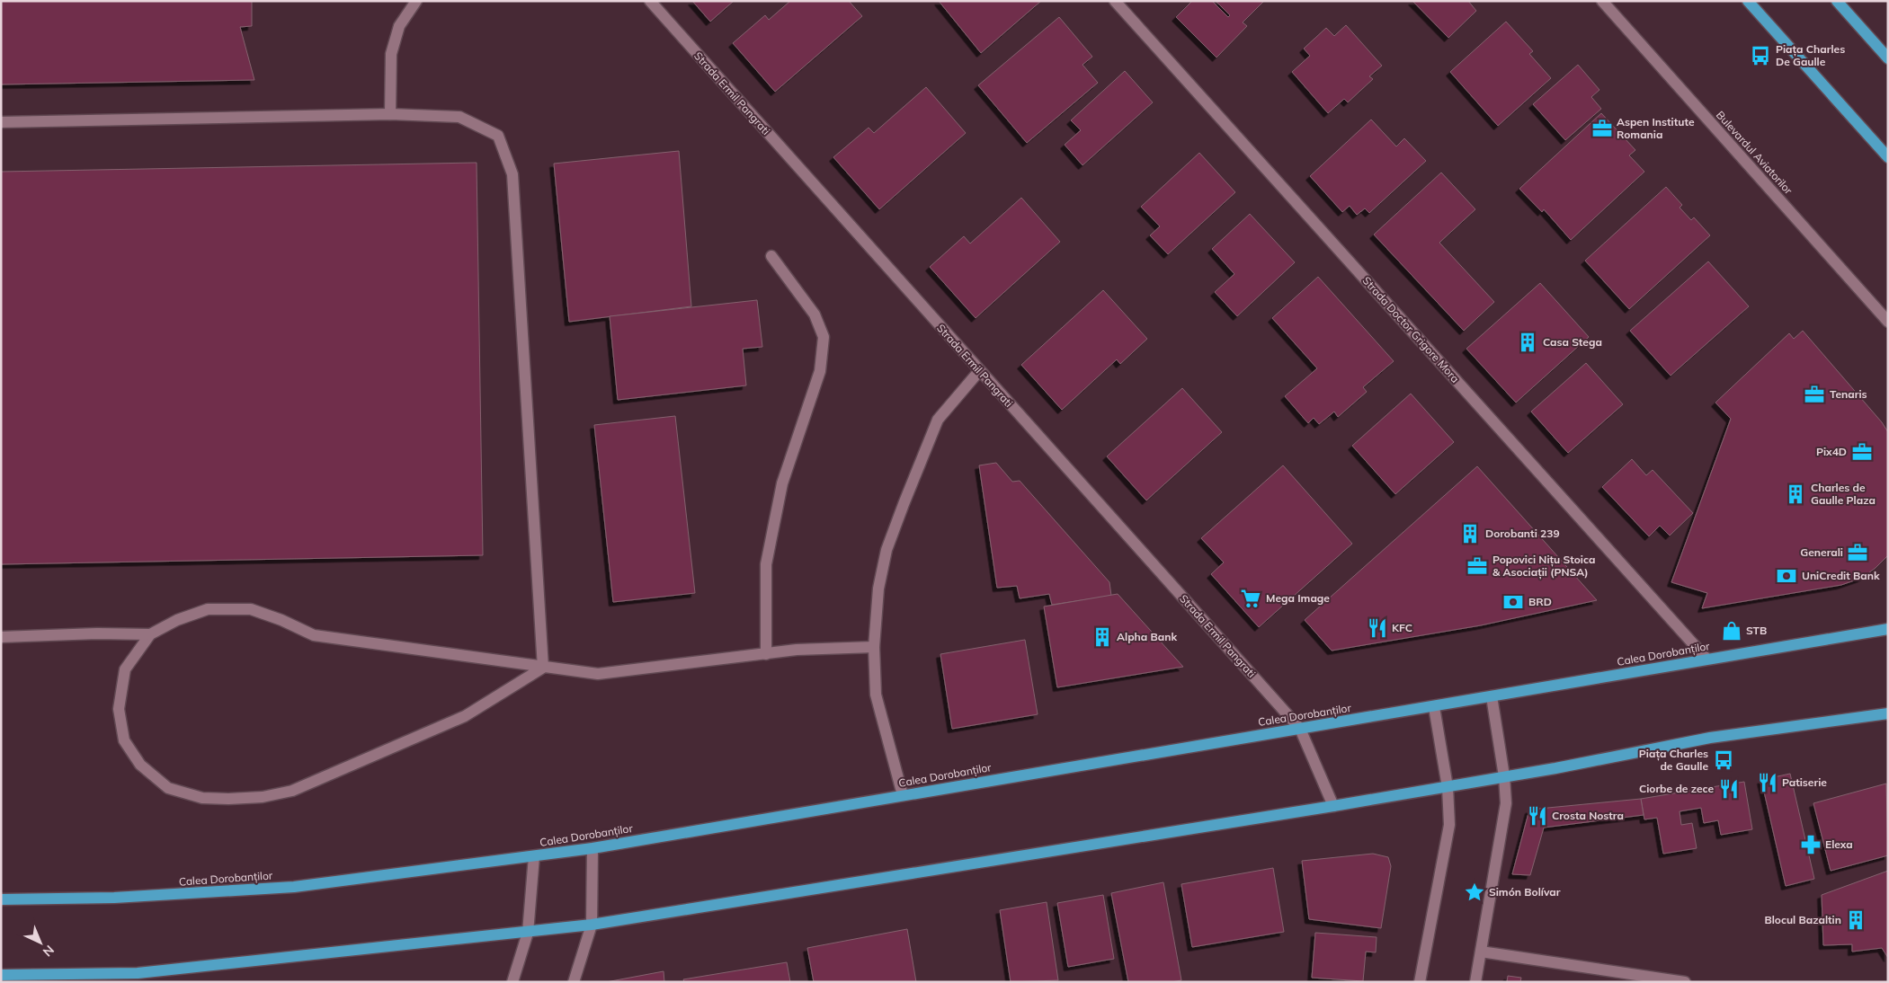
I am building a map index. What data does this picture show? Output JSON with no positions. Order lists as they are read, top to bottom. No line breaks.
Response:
{"streets":{"main road":["Calea Dorobanților"],"street":["Strada Ermil Pangrati","Bulevardul Aviatorilor","Strada Doctor Grigore Mora"]},"crossings":[["Strada Ermil Pangrati","Calea Dorobanților"],["Strada Doctor Grigore Mora","Calea Dorobanților"]],"places":{"bus stop":["Piața Charles De Gaulle","Piața Charles de Gaulle"],"office":["Aspen Institute Romania","Tenaris","Pix4D","Generali","Popovici Nițu Stoica & Asociații (PNSA)"],"building":["Casa Stega","Charles de Gaulle Plaza","Dorobanti 239","Alpha Bank","Blocul Bazaltin"],"bank":["UniCredit Bank","BRD"],"supermarket":["Mega Image"],"restaurant":["KFC","Patiserie","Ciorbe de zece","Crosta Nostra"],"shop":["STB"],"pharmacy":["Elexa"],"place":["Simón Bolívar"]},"north":"bottom right"}
